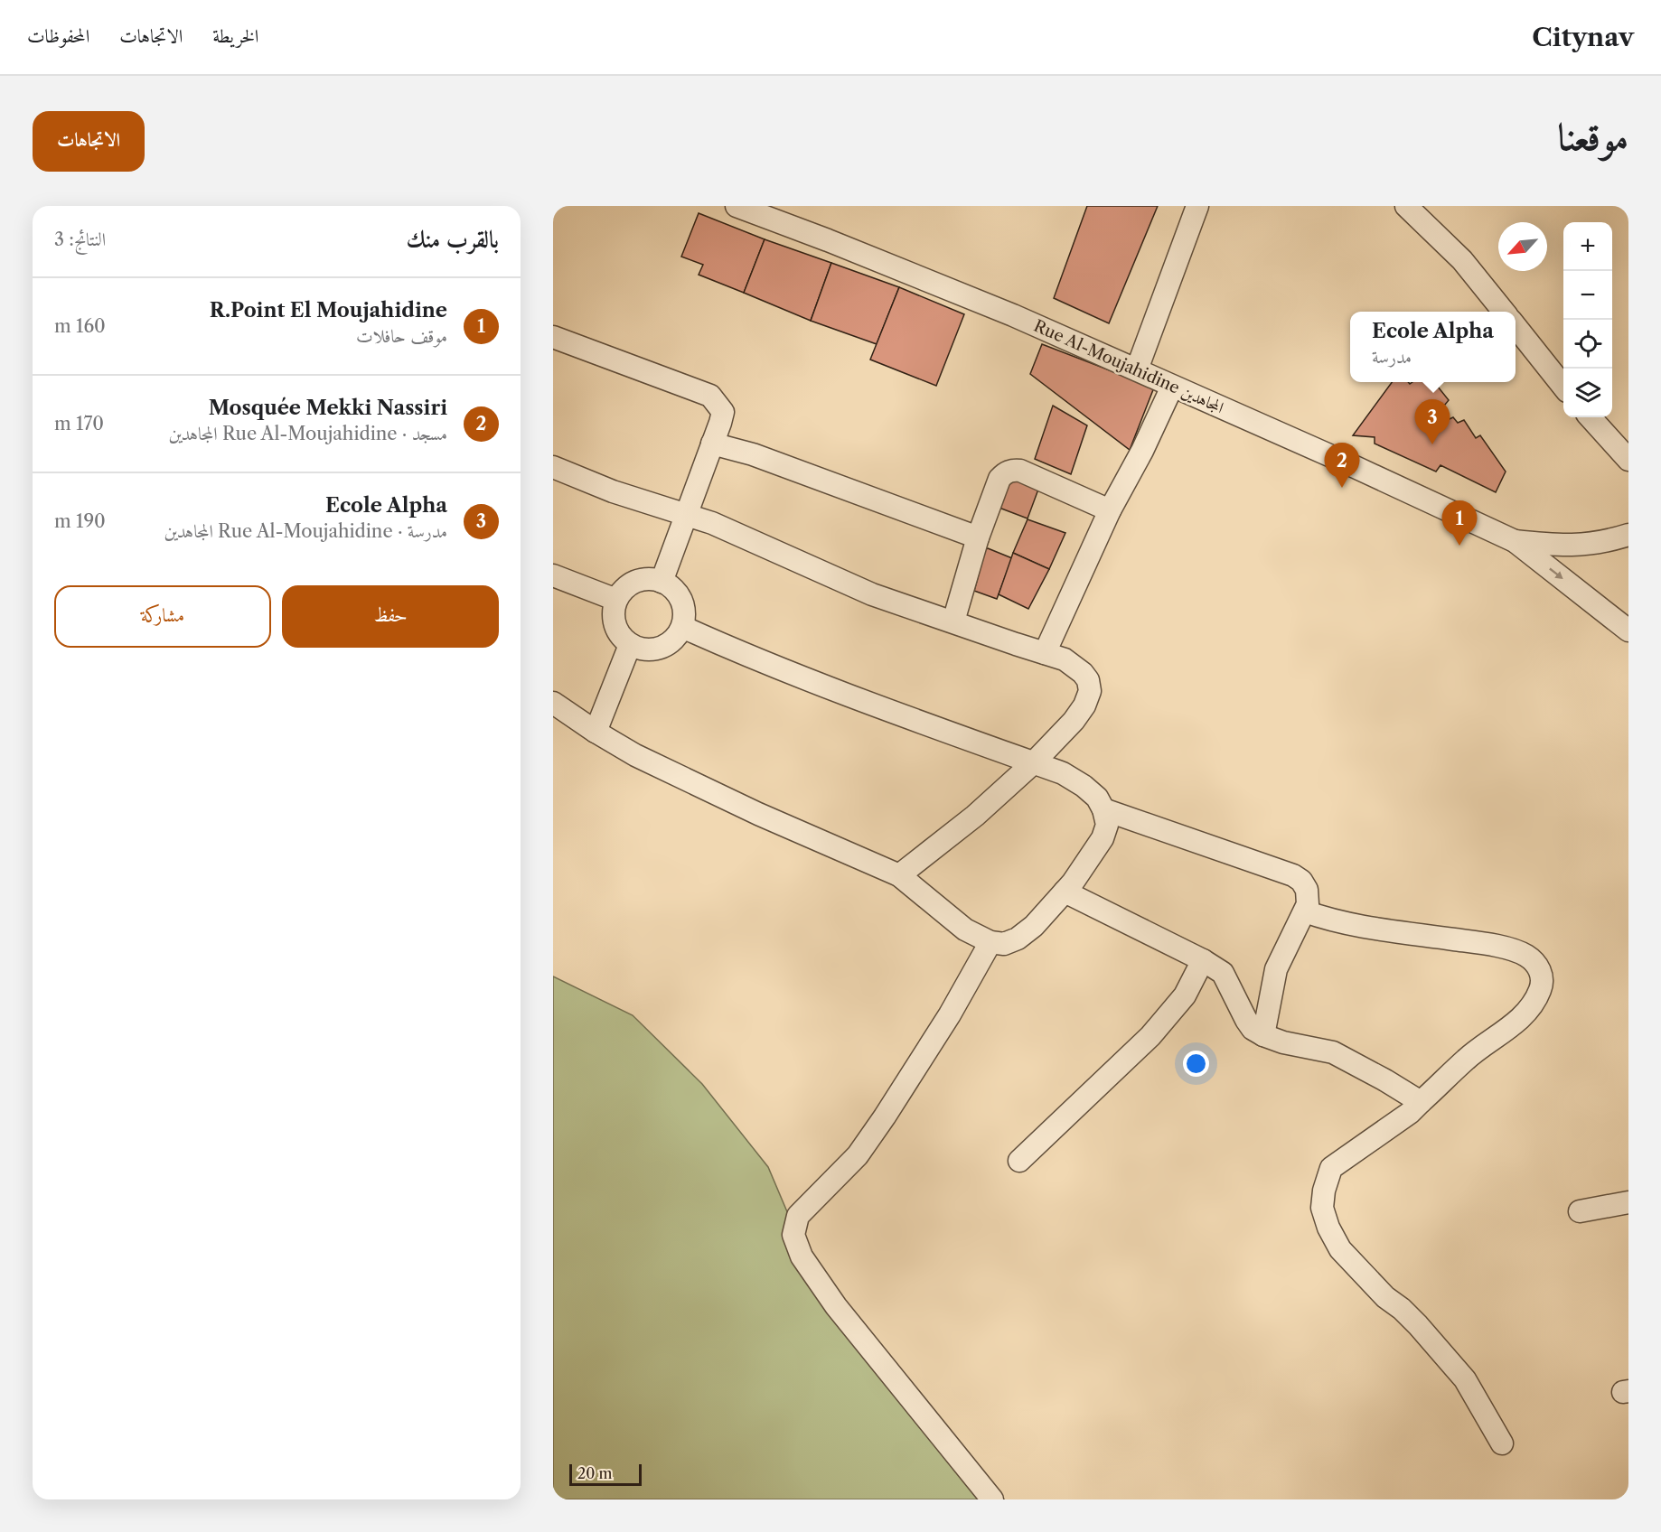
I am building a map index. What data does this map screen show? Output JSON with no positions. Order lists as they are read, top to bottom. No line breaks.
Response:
{"streets":{"street":["Rue Al-Moujahidine المجاهدين"]},"scale_bar":"20 m","north":"bottom left","page":{"header":"Citynav","nav":["الخريطة","الاتجاهات","المحفوظات"],"title":"موقعنا","buttons":["الاتجاهات",["حفظ","مشاركة"]],"heading":["بالقرب منك","النتائج: 3"],"map_buttons":["+","−"],"list":[{"mark":"1","name":"R.Point El Moujahidine","note":"موقف حافلات","value":"160 m"},{"mark":"2","name":"Mosquée Mekki Nassiri","note":"مسجد · Rue Al-Moujahidine المجاهدين","value":"170 m"},{"mark":"3","name":"Ecole Alpha","note":"مدرسة · Rue Al-Moujahidine المجاهدين","value":"190 m"}],"popup":["Ecole Alpha","مدرسة"],"pins":["3","2","1"],"scale":"20 m"}}
